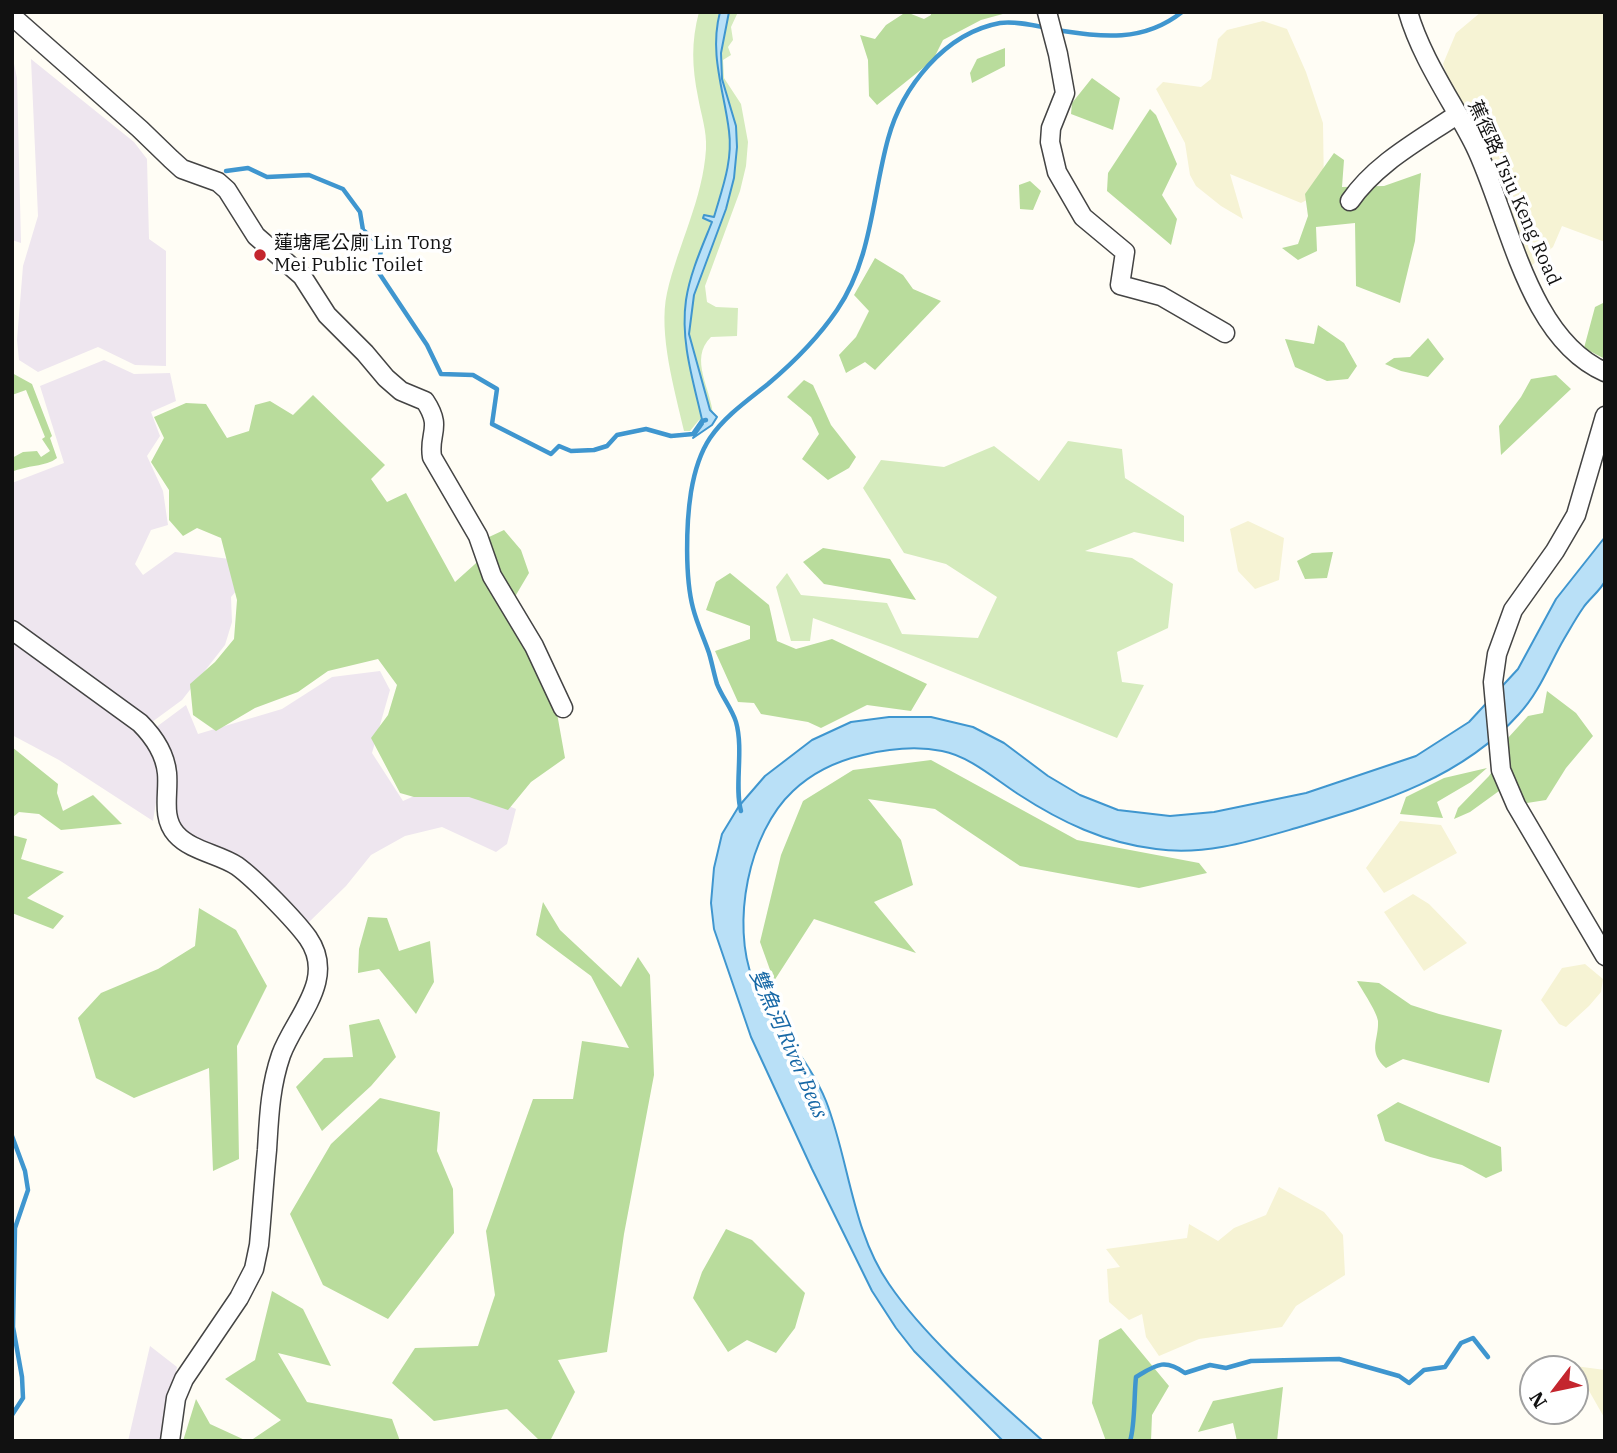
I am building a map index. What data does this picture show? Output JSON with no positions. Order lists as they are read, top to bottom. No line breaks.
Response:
{"streets":{"street":["蕉徑路 Tsiu Keng Road"]},"water":["雙魚河 River Beas"],"places":["蓮塘尾公廁 Lin Tong Mei Public Toilet"],"north":"bottom left"}
